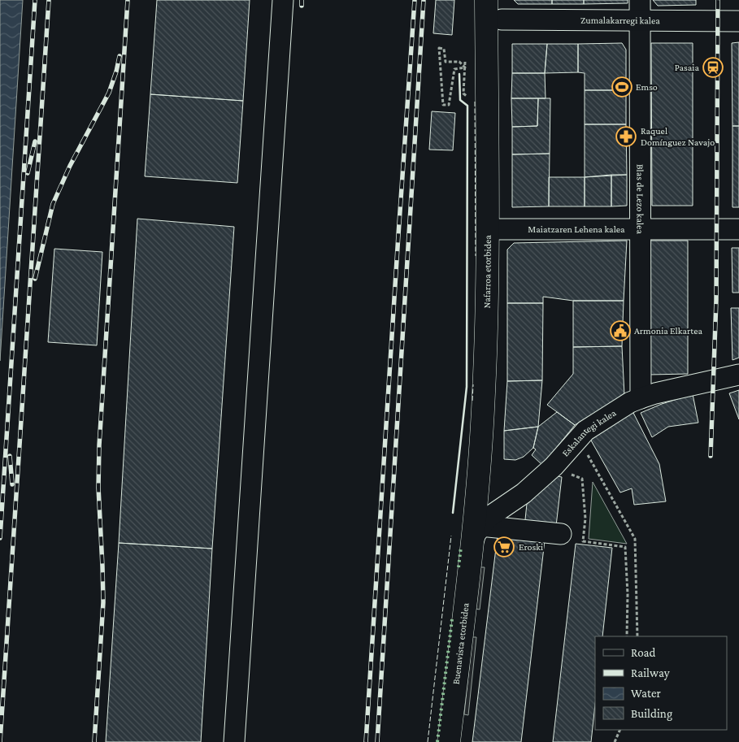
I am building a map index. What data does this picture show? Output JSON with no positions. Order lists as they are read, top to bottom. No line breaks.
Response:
{"streets":{"main road":["Nafarroa etorbidea","Buenavista etorbidea"],"street":["Zumalakarregi kalea","Blas de Lezo kalea","Maiatzaren Lehena kalea","Eskalantegi kalea"]},"crossings":[["Zumalakarregi kalea","Blas de Lezo kalea"],["Blas de Lezo kalea","Maiatzaren Lehena kalea"],["Blas de Lezo kalea","Eskalantegi kalea"],["Maiatzaren Lehena kalea","Nafarroa etorbidea"],["Nafarroa etorbidea","Eskalantegi kalea"],["Nafarroa etorbidea","Buenavista etorbidea"],["Eskalantegi kalea","Buenavista etorbidea"]],"places":{"station":["Pasaia"],"sports":["Emso"],"pharmacy":["Raquel Domínguez Navajo"],"public building":["Armonia Elkartea"],"supermarket":["Eroski"]},"legend":["Road","Railway","Water","Building"]}
